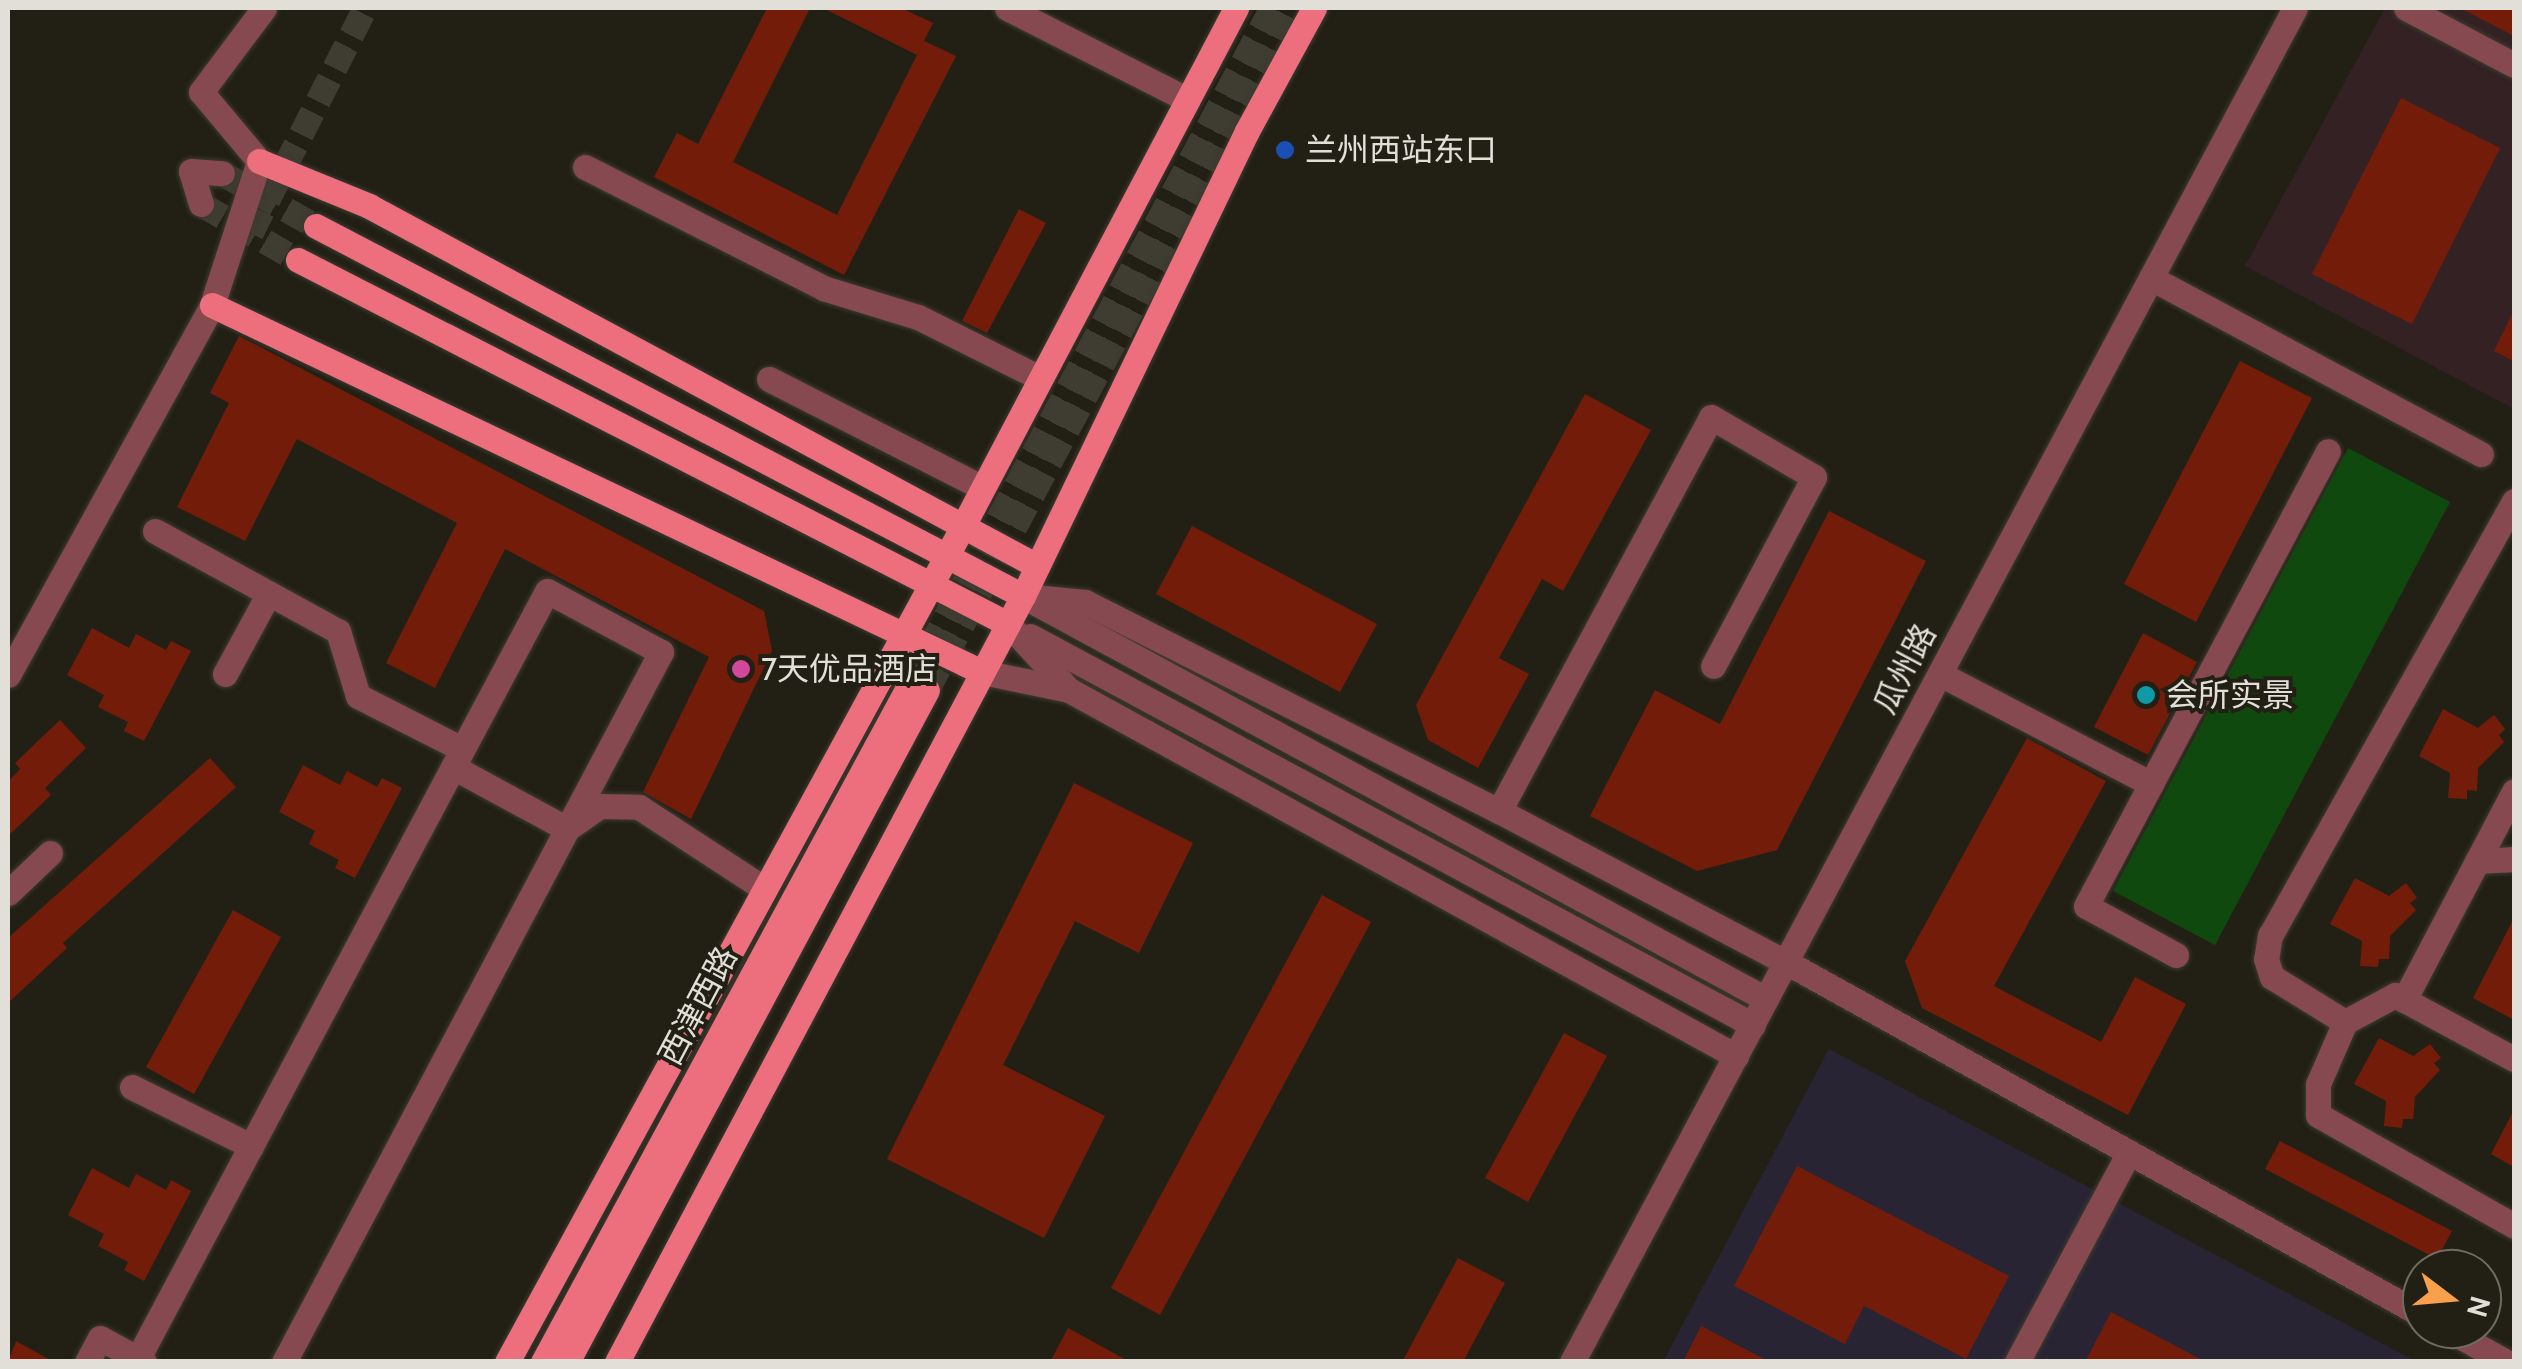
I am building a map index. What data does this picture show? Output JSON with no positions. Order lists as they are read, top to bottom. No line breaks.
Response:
{"streets":{"main road":["西津西路"],"street":["瓜州路"]},"places":["兰州西站东口","7天优品酒店","会所实景"],"north":"right"}
